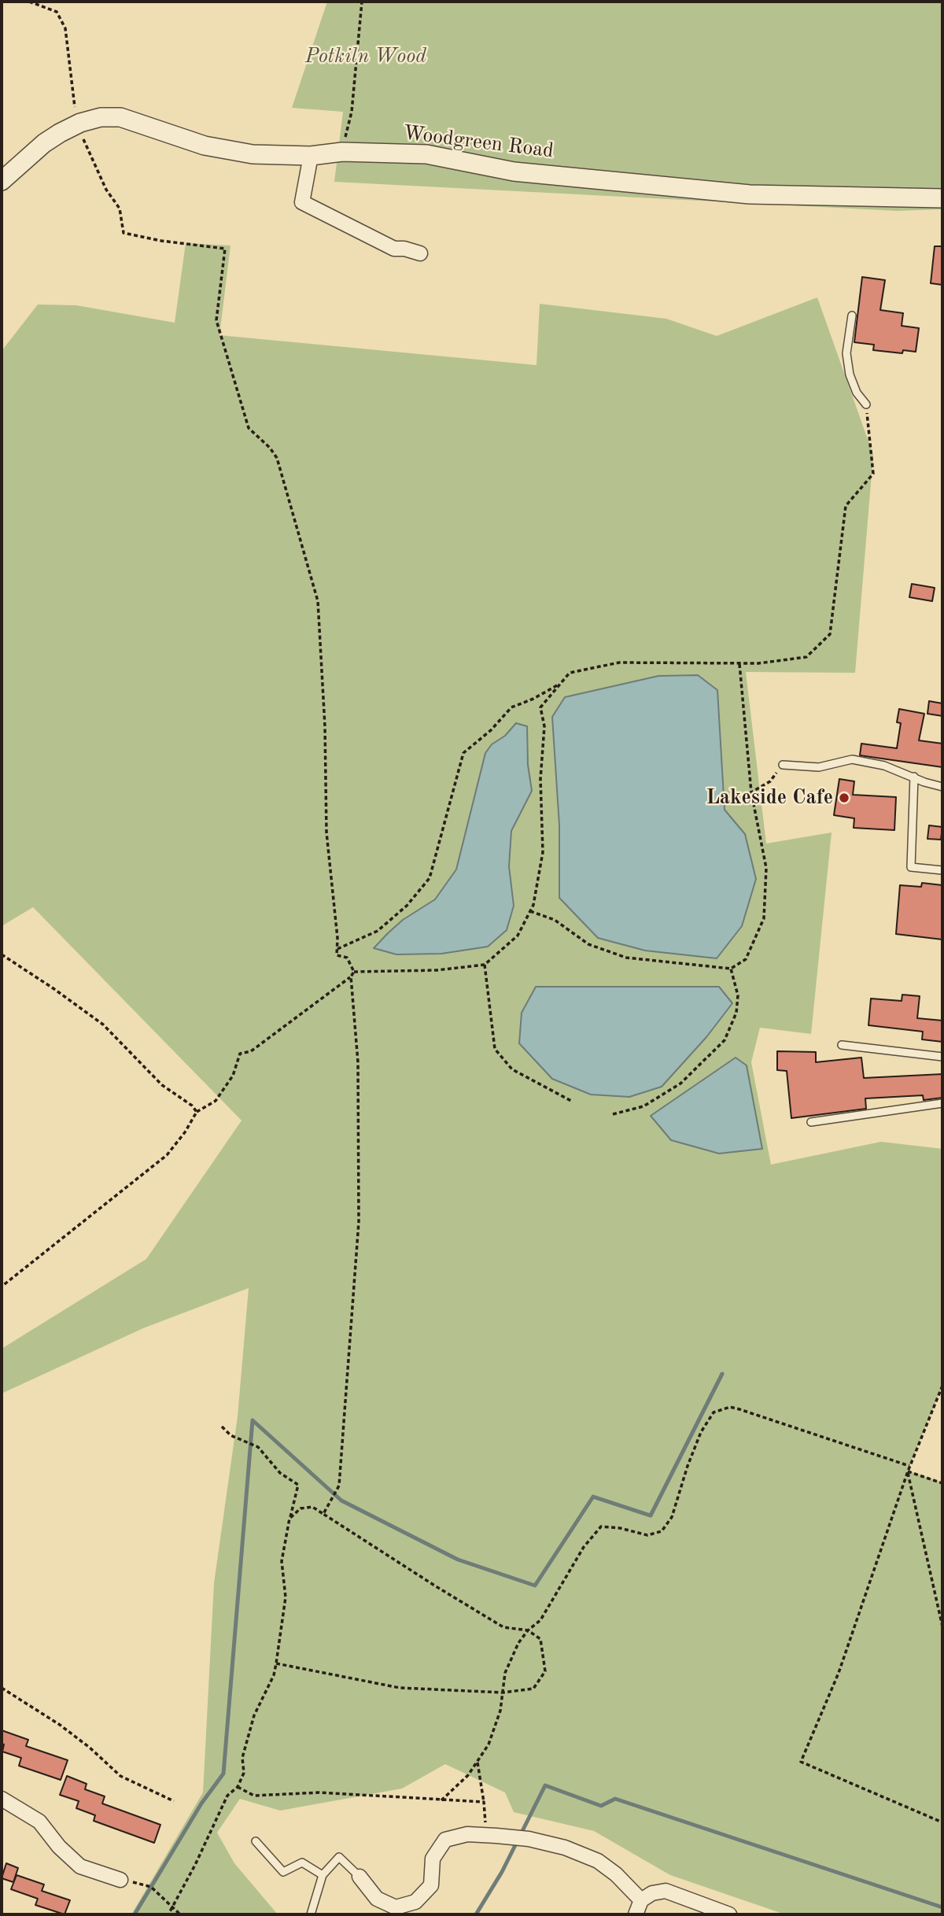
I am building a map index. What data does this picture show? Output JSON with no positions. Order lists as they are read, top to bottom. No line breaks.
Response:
{"streets":{"street":["Woodgreen Road"]},"parks":["Potkiln Wood"],"places":["Lakeside Cafe"]}
